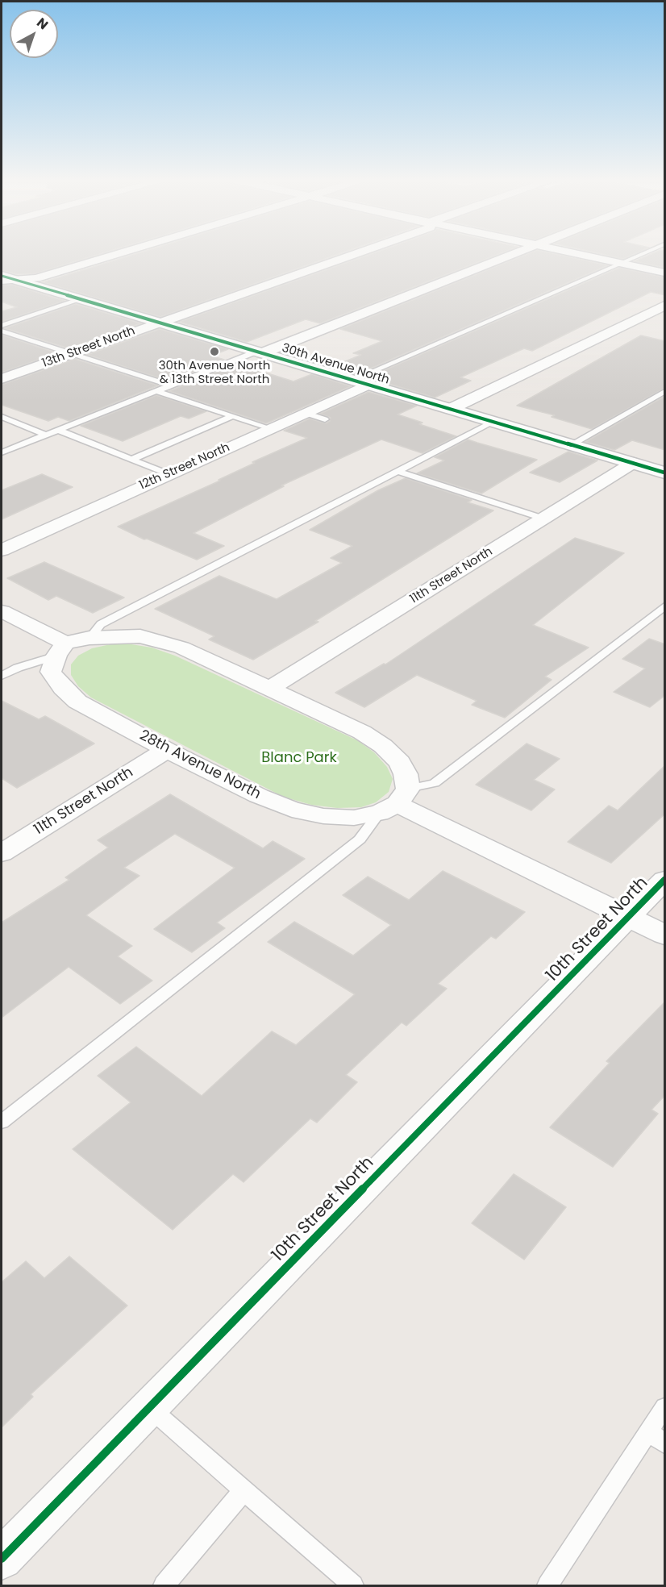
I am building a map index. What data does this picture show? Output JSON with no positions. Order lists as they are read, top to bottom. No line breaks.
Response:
{"streets":{"street":["13th Street North","30th Avenue North","12th Street North","11th Street North","28th Avenue North","10th Street North"]},"crossings":[["13th Street North","30th Avenue North"],["30th Avenue North","12th Street North"],["30th Avenue North","11th Street North"],["11th Street North","28th Avenue North"]],"parks":["Blanc Park"],"places":["30th Avenue North & 13th Street North"],"north":"top right"}
